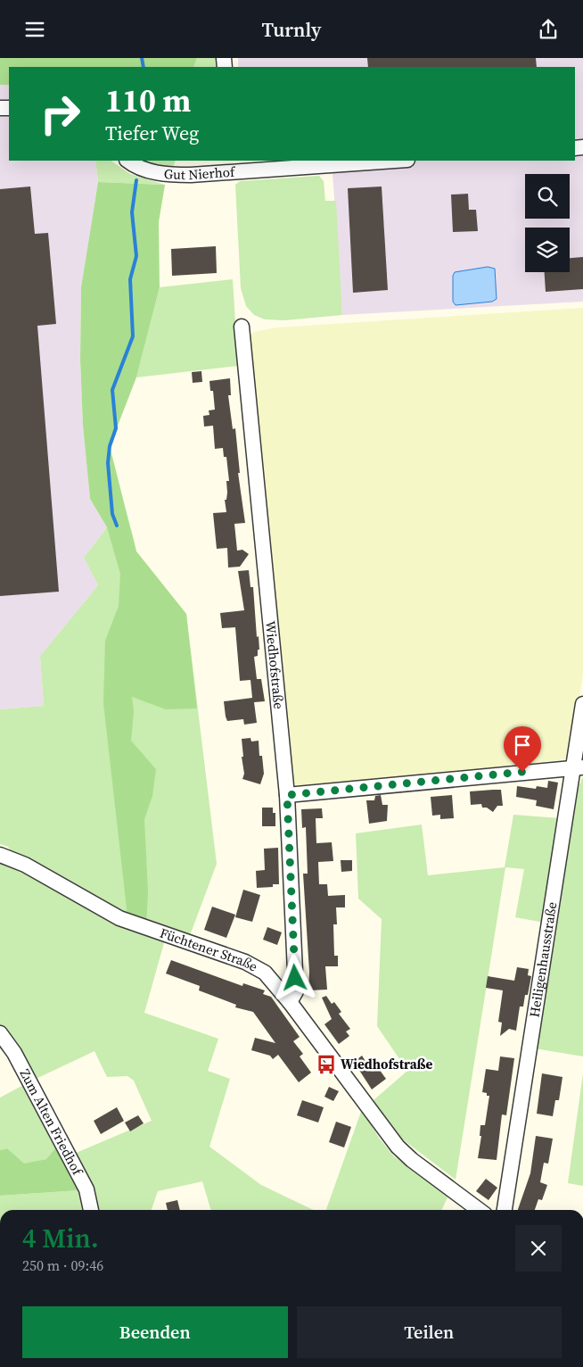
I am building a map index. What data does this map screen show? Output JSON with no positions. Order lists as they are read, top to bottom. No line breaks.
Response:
{"streets":{"street":["Gut Nierhof","Wiedhofstraße","Füchtener Straße","Heiligenhausstraße","Zum Alten Friedhof"]},"crossings":[["Wiedhofstraße","Füchtener Straße"]],"places":{"bus stop":["Wiedhofstraße"]},"page":{"header":"Turnly","turn":["110 m","Tiefer Weg"],"heading":["4 Min.","250 m · 09:46"],"buttons":["Beenden","Teilen"]}}
